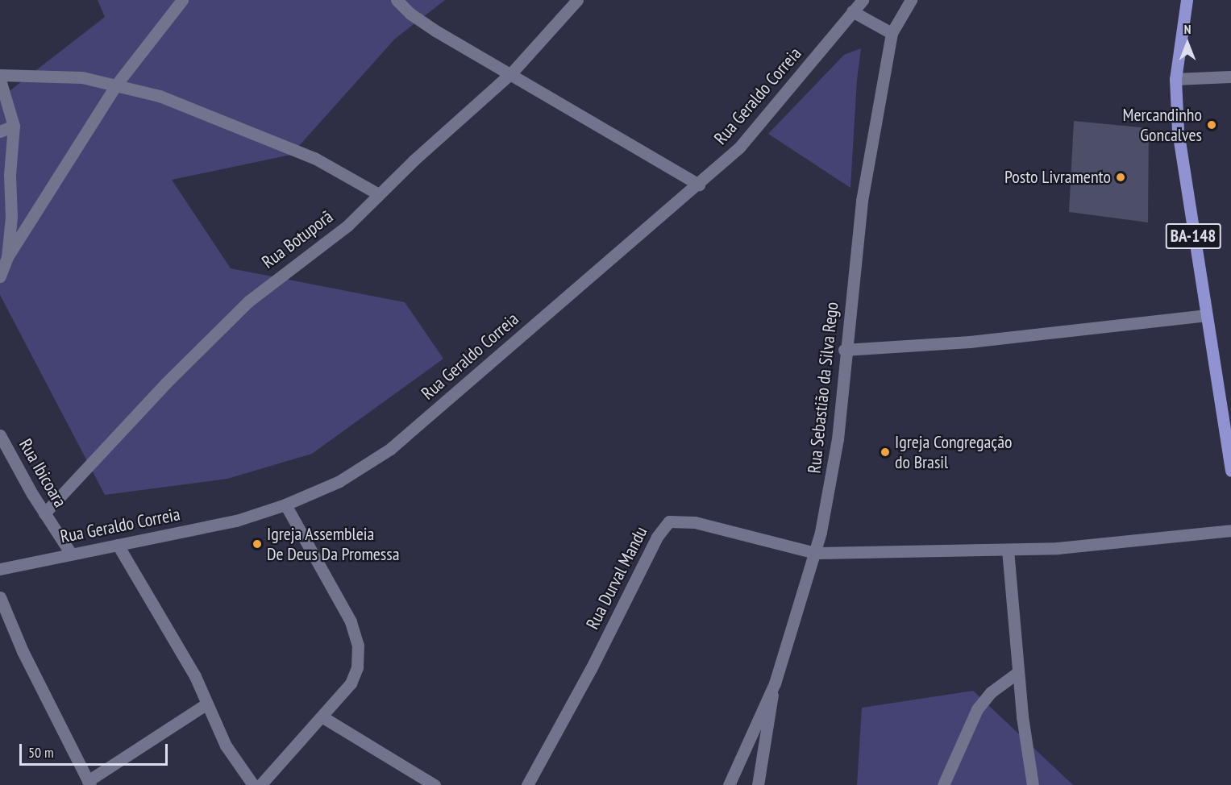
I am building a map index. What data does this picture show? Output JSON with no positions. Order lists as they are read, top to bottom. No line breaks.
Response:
{"streets":{"main road":["BA-148"],"street":["Rua Geraldo Correia","Rua Botuporã","Rua Sebastião da Silva Rego","Rua Ibicoara","Rua Durval Mandu"]},"crossings":[["Rua Geraldo Correia","Rua Ibicoara"],["Rua Botuporã","Rua Ibicoara"],["Rua Sebastião da Silva Rego","Rua Durval Mandu"]],"places":["Mercandinho Goncalves","Posto Livramento","Igreja Congregação do Brasil","Igreja Assembleia De Deus Da Promessa"],"scale_bar":"50 m","north":"top"}
